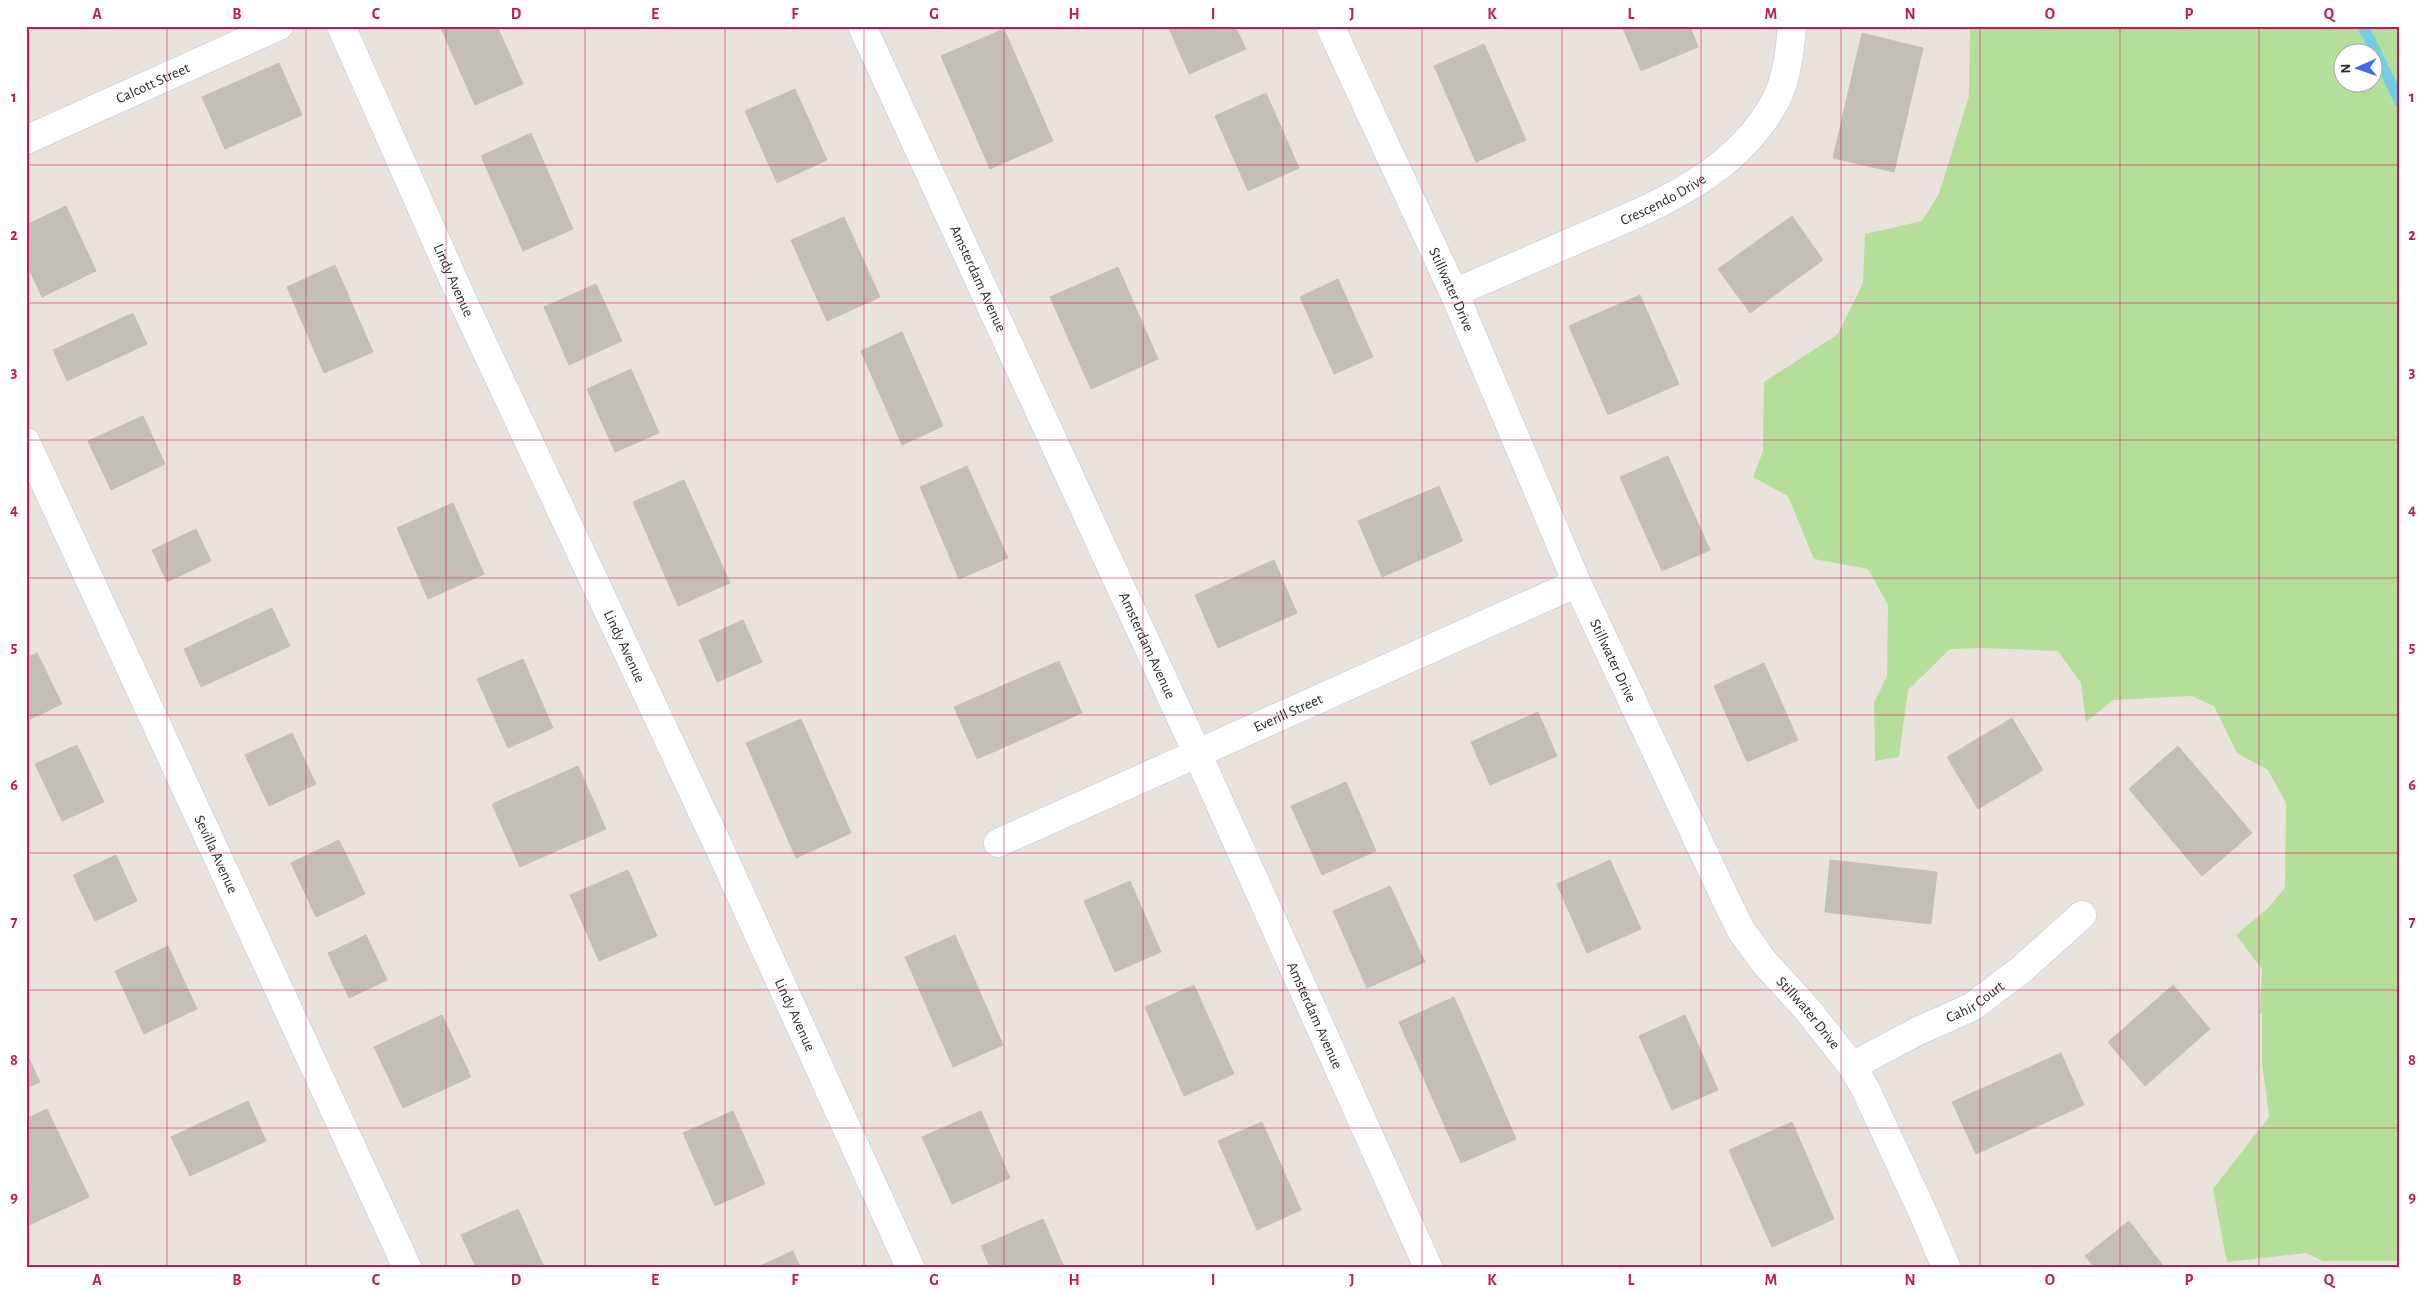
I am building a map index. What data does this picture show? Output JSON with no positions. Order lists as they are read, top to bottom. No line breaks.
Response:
{"streets":{"street":["Calcott Street","Crescendo Drive","Amsterdam Avenue","Lindy Avenue","Stillwater Drive","Everill Street","Sevilla Avenue","Cahir Court"]},"crossings":[["Crescendo Drive","Stillwater Drive"],["Amsterdam Avenue","Everill Street"],["Stillwater Drive","Everill Street"],["Stillwater Drive","Cahir Court"]],"north":"left","grid":{"columns":["A","B","C","D","E","F","G","H","I","J","K","L","M","N","O","P","Q"],"rows":["1","2","3","4","5","6","7","8","9"]}}
